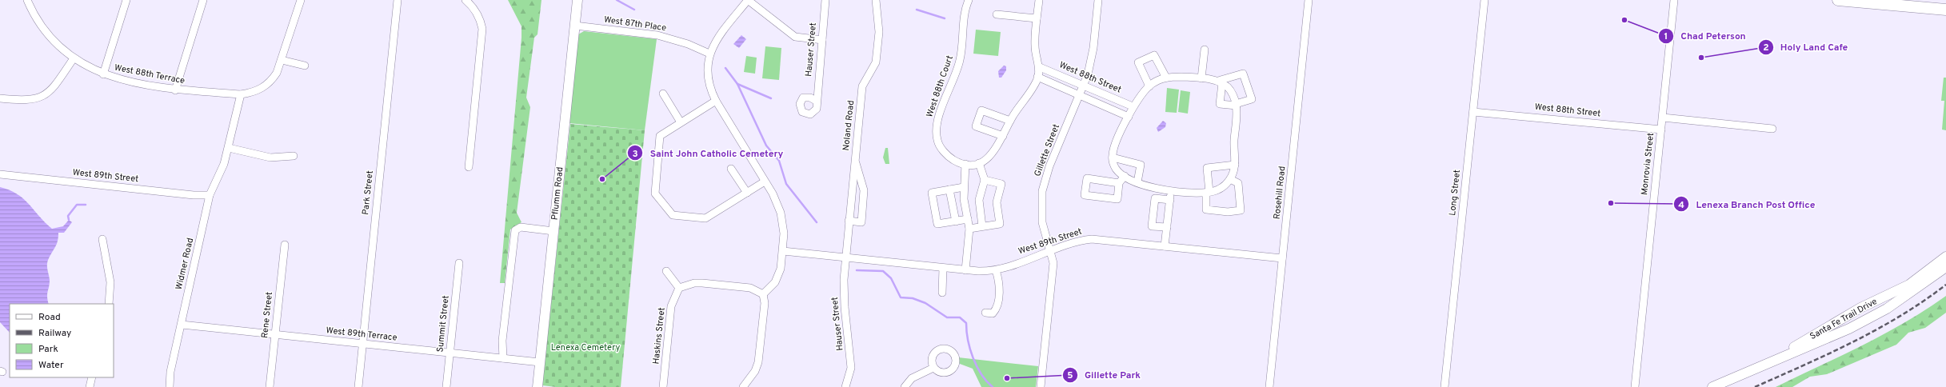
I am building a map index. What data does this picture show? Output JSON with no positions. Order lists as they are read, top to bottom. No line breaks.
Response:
{"streets":{"main road":["Pflumm Road","Santa Fe Trail Drive"],"street":["West 87th Place","Hauser Street","West 88th Terrace","West 88th Street","West 88th Court","Noland Road","Gillette Street","Monrovia Street","West 89th Street","Park Street","Rosehill Road","Long Street","Widmer Road","Rene Street","Summit Street","West 89th Terrace","Haskins Street"]},"crossings":[["West 87th Place","Pflumm Road"],["Hauser Street","Noland Road"],["Hauser Street","West 89th Street"],["West 88th Terrace","Widmer Road"],["West 88th Street","Gillette Street"],["West 88th Street","Monrovia Street"],["West 88th Street","Long Street"],["Noland Road","West 89th Street"],["Gillette Street","West 89th Street"],["West 89th Street","Rosehill Road"],["West 89th Street","Widmer Road"],["Park Street","West 89th Terrace"],["Pflumm Road","West 89th Terrace"],["Widmer Road","West 89th Terrace"],["Rene Street","West 89th Terrace"],["Summit Street","West 89th Terrace"]],"parks":["Lenexa Cemetery"],"places":["Chad Peterson","Holy Land Cafe","Saint John Catholic Cemetery","Lenexa Branch Post Office","Gillette Park"],"legend":["Road","Railway","Park","Water"]}
